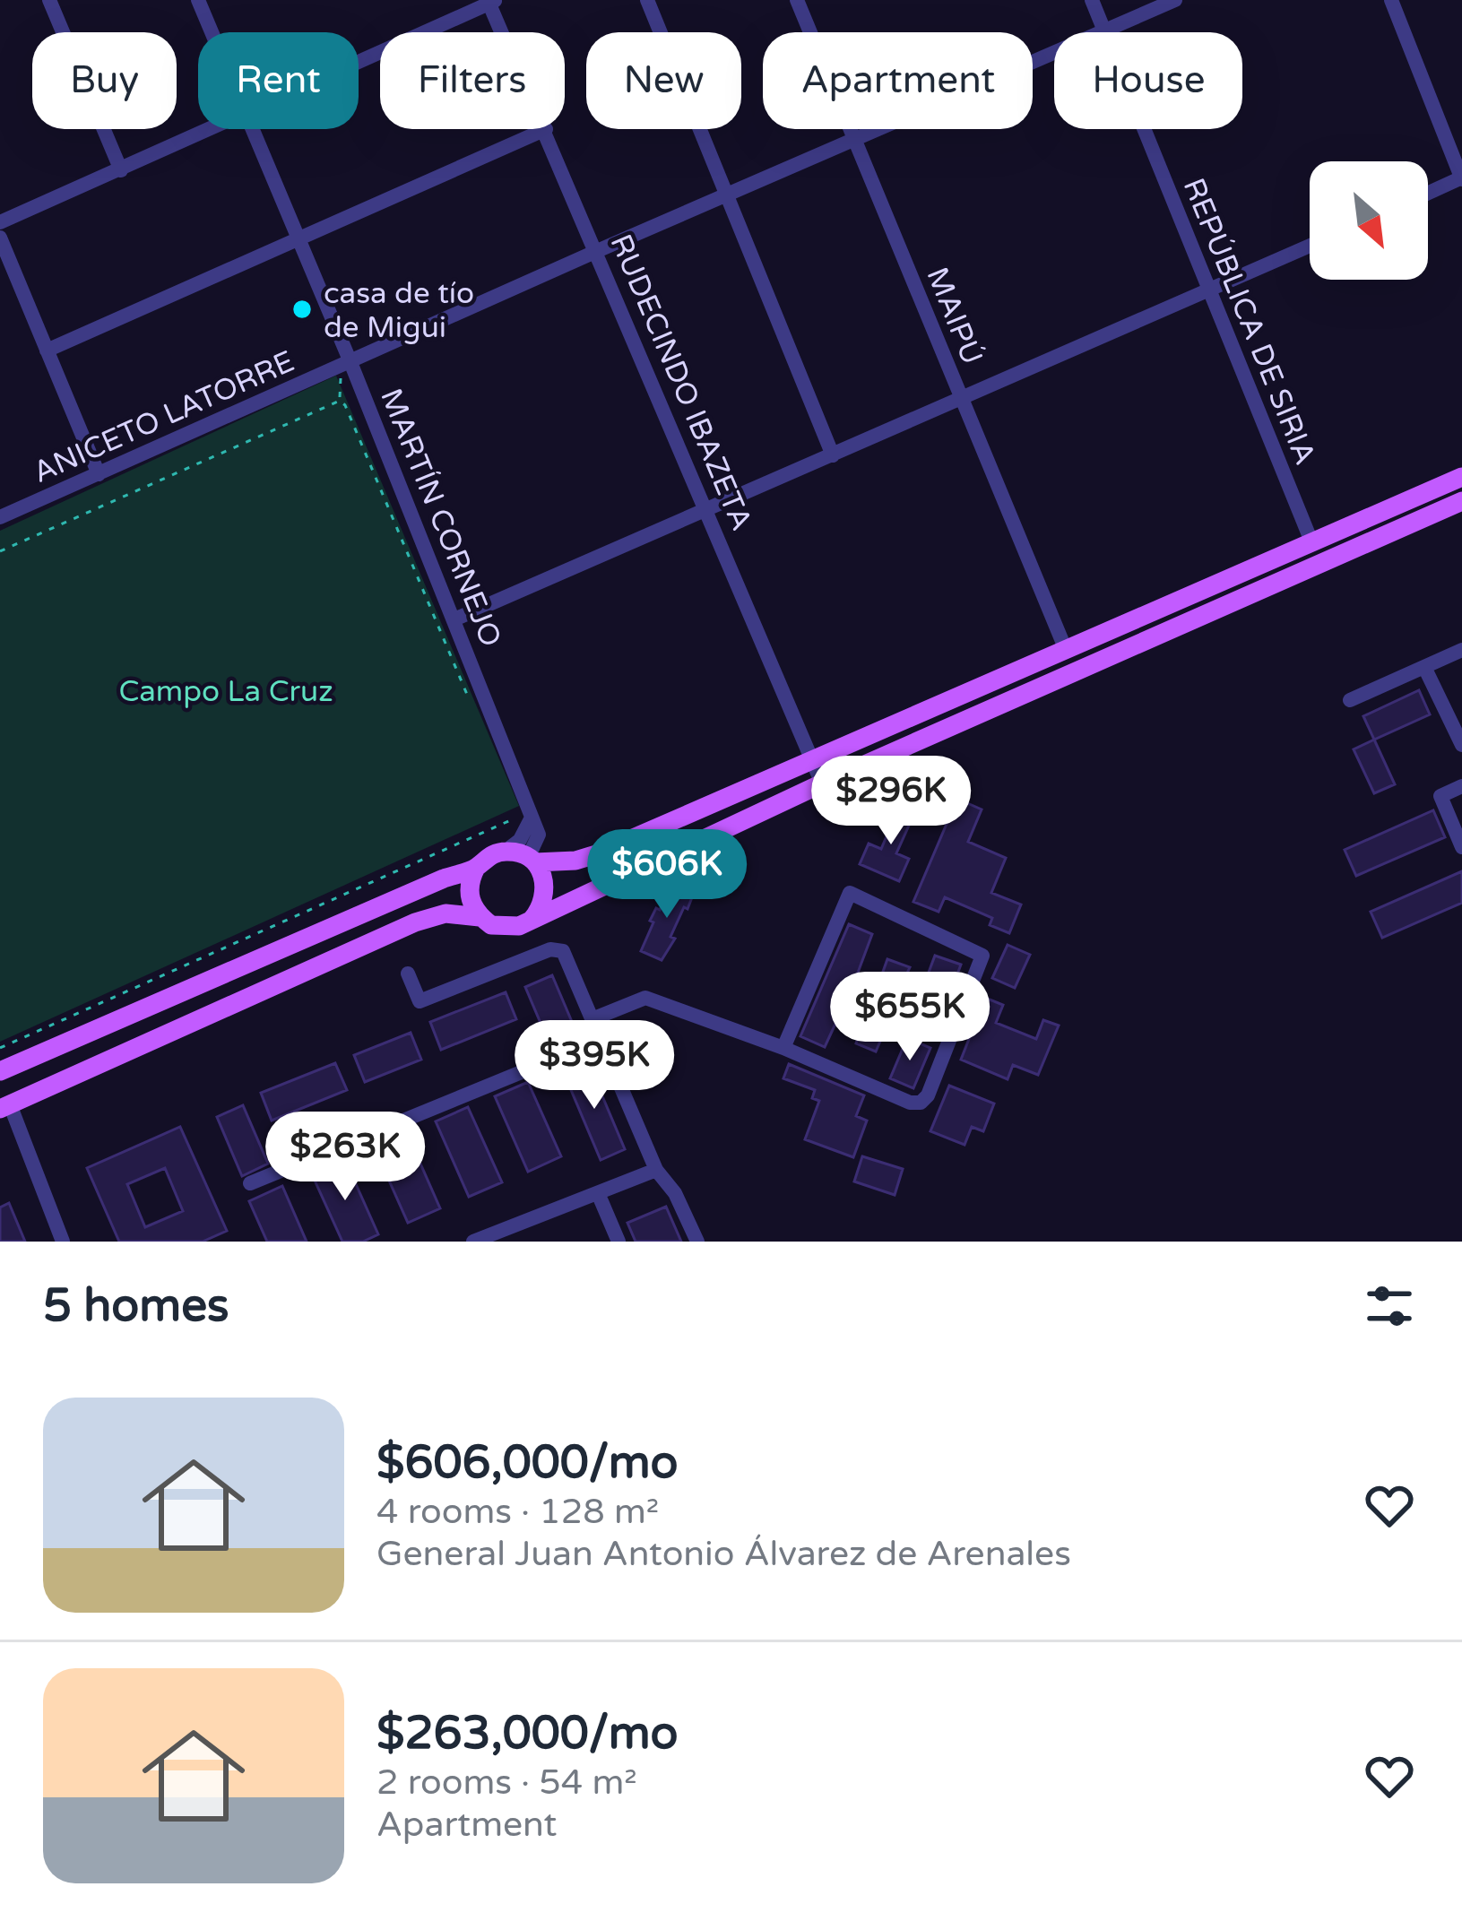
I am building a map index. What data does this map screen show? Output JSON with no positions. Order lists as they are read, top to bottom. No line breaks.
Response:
{"streets":{"street":["MAIPÚ","REPÚBLICA DE SIRIA","RUDECINDO IBAZETA","ANICETO LATORRE","MARTÍN CORNEJO"]},"crossings":[["MAIPÚ","ANICETO LATORRE"],["REPÚBLICA DE SIRIA","ANICETO LATORRE"],["RUDECINDO IBAZETA","ANICETO LATORRE"],["ANICETO LATORRE","MARTÍN CORNEJO"]],"parks":["Campo La Cruz"],"places":["casa de tío de Migui"],"north":"bottom right","page":{"chip":["Buy","Rent","Filters","New","Apartment","House"],"price":["$296K","$606K","$655K","$395K","$263K"],"heading":"5 homes","list":[{"name":"$606,000/mo","note":"4 rooms · 128 m² · General Juan Antonio Álvarez de Arenales"},{"name":"$263,000/mo","note":"2 rooms · 54 m² · Apartment"}]}}
